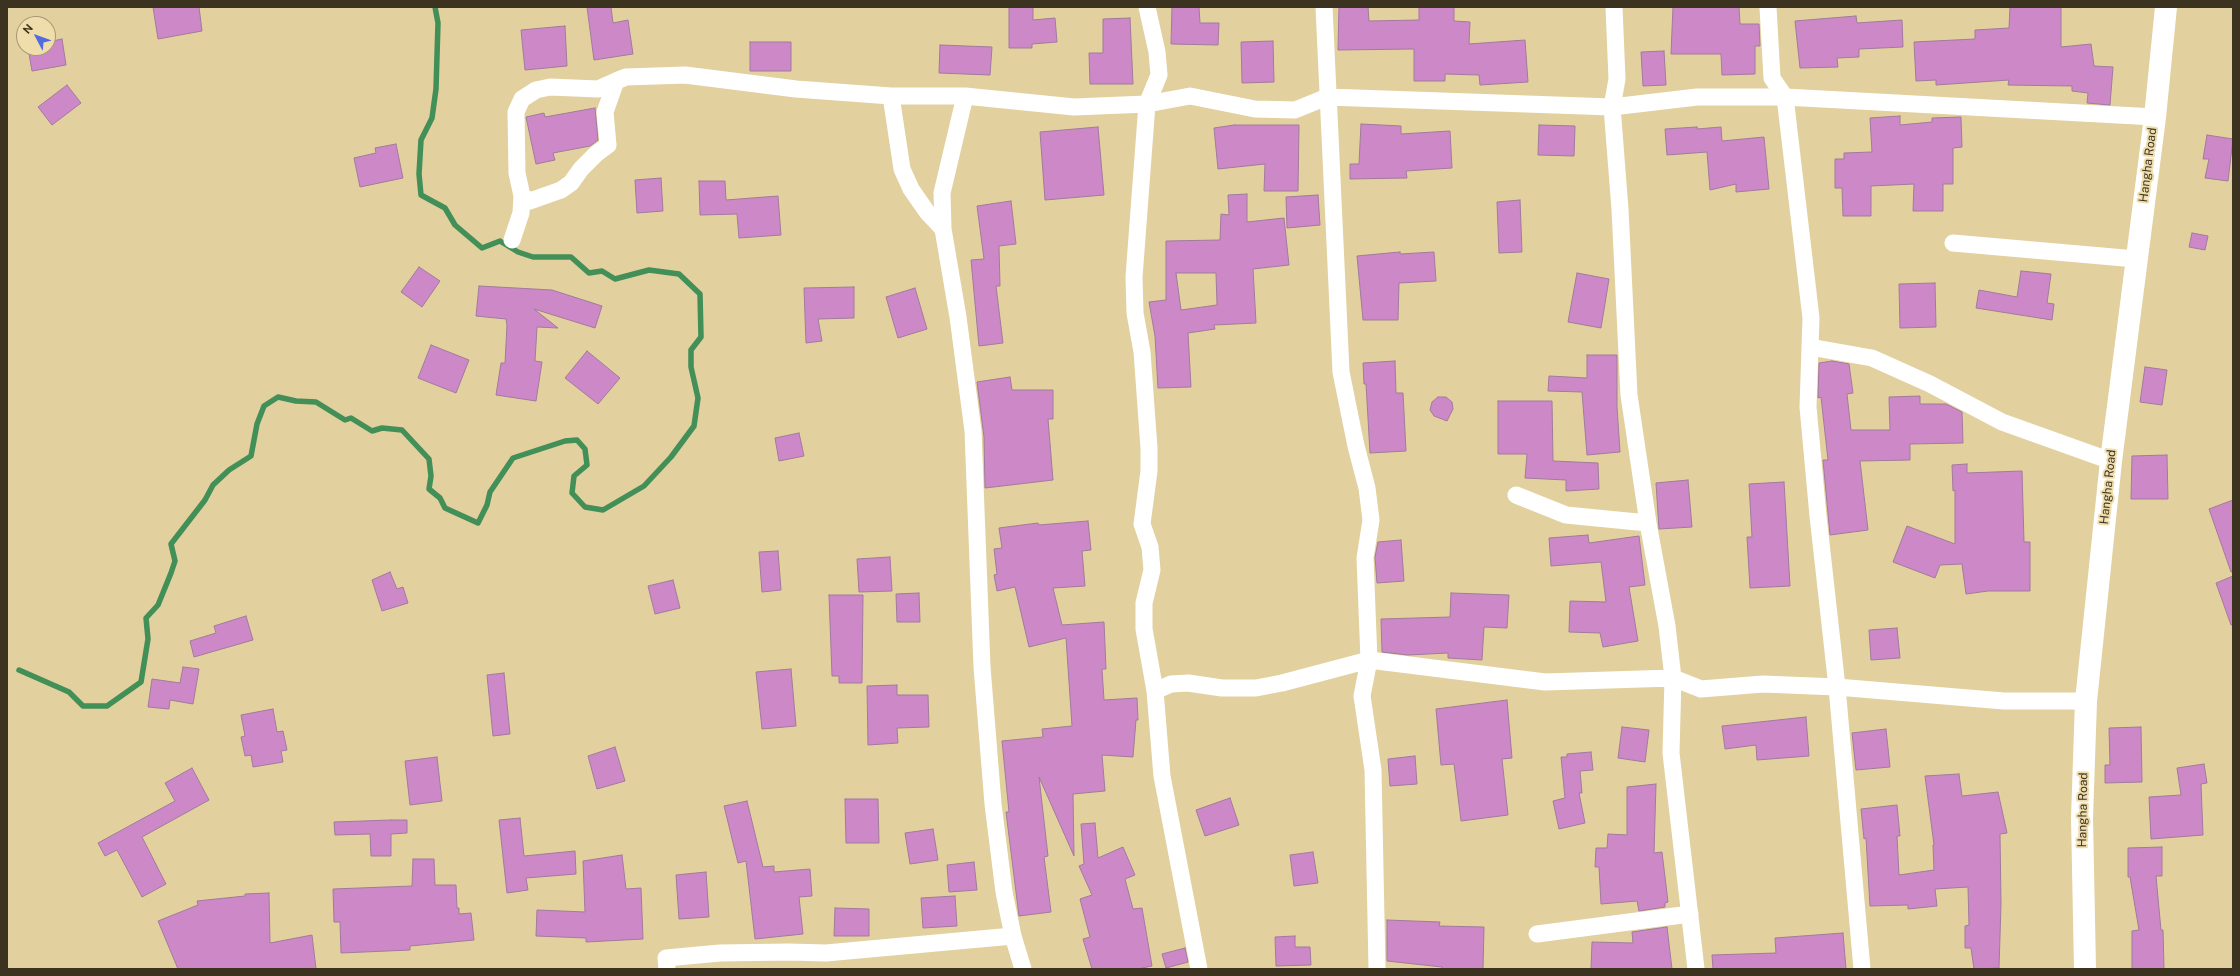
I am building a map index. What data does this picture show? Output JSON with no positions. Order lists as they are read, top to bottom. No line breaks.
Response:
{"streets":{"highway":["Hangha Road"]},"north":"top left"}
